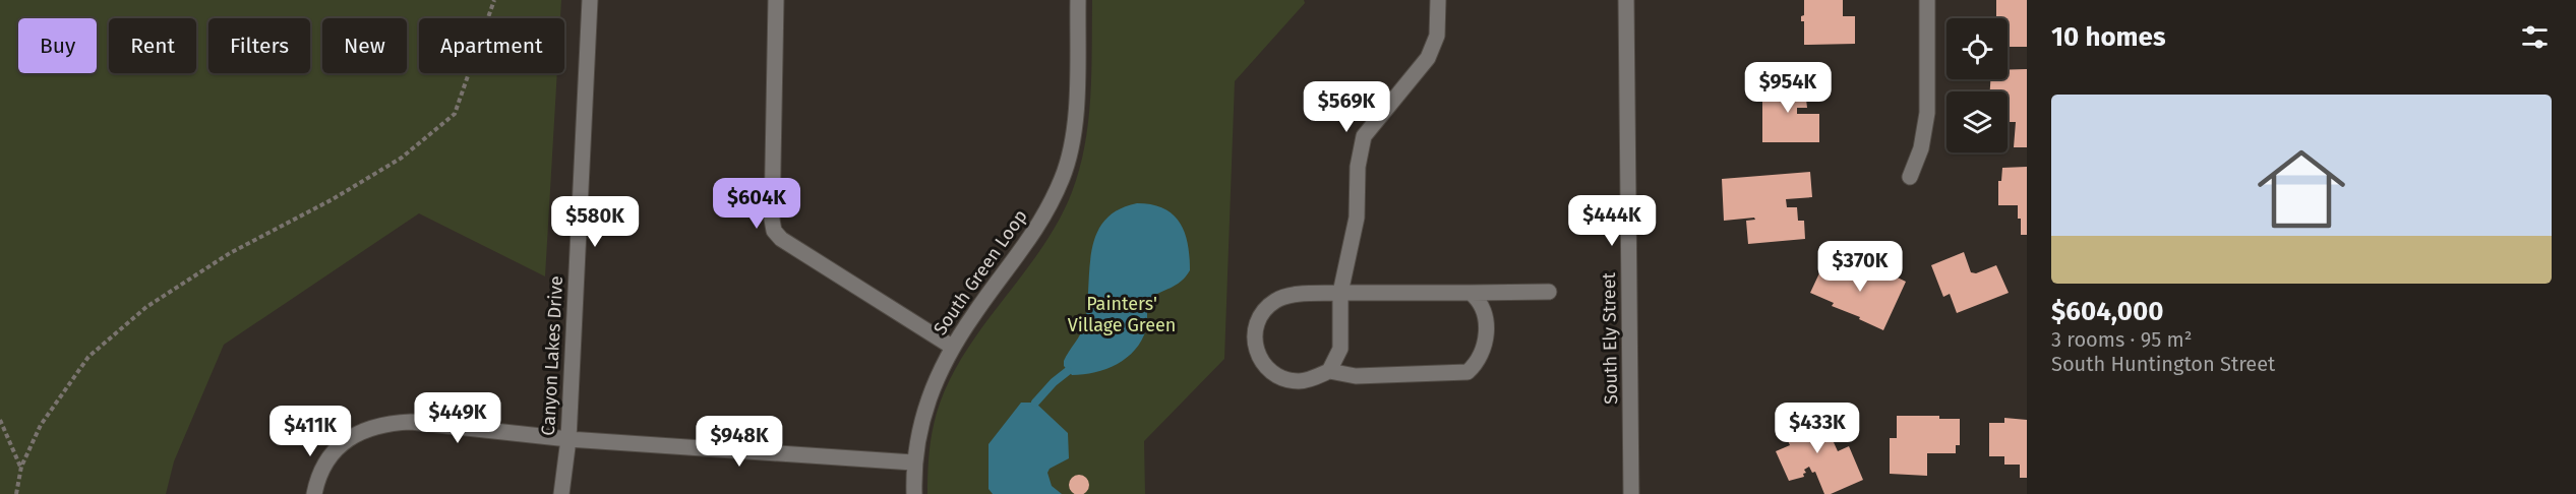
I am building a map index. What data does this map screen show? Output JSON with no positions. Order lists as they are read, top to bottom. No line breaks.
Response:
{"streets":{"street":["South Green Loop","South Ely Street","Canyon Lakes Drive"]},"parks":["Painters' Village Green"],"page":{"heading":"10 homes","chip":["Buy","Rent","Filters","New","Apartment"],"price":["$954K","$569K","$604K","$444K","$580K","$370K","$449K","$433K","$411K","$948K"],"list":[{"name":"$604,000","note":"3 rooms · 95 m² · South Huntington Street"}]}}
